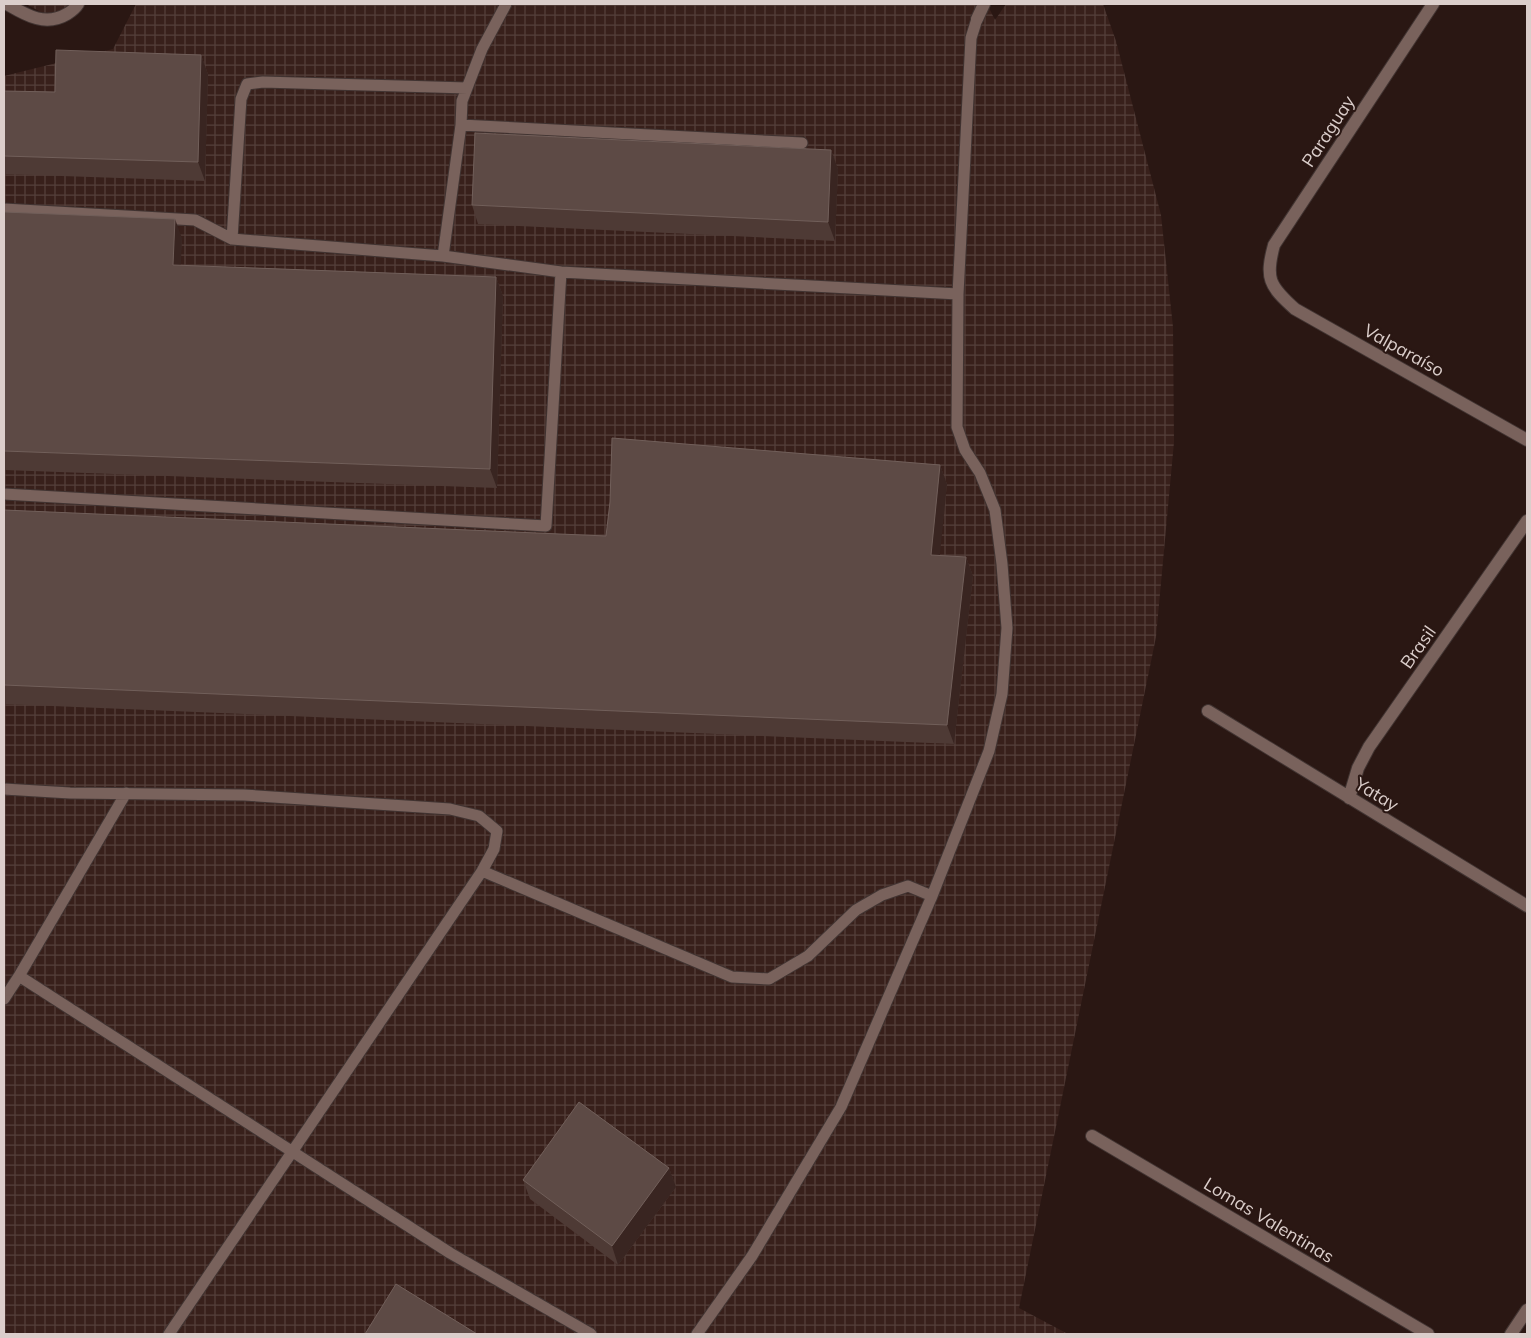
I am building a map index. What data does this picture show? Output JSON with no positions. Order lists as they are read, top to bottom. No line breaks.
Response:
{"streets":{"street":["Paraguay","Valparaíso","Brasil","Yatay","Lomas Valentinas"]},"crossings":[["Paraguay","Valparaíso"],["Brasil","Yatay"]]}
